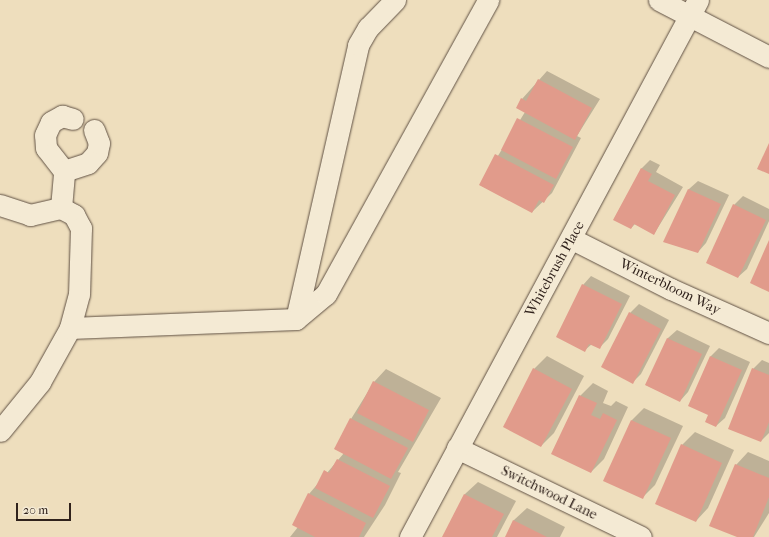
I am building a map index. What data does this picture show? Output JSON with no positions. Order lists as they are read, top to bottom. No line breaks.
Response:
{"streets":{"street":["Whitebrush Place","Winterbloom Way","Switchwood Lane"]},"crossings":[["Whitebrush Place","Winterbloom Way"],["Whitebrush Place","Switchwood Lane"]],"scale_bar":"20 m"}
